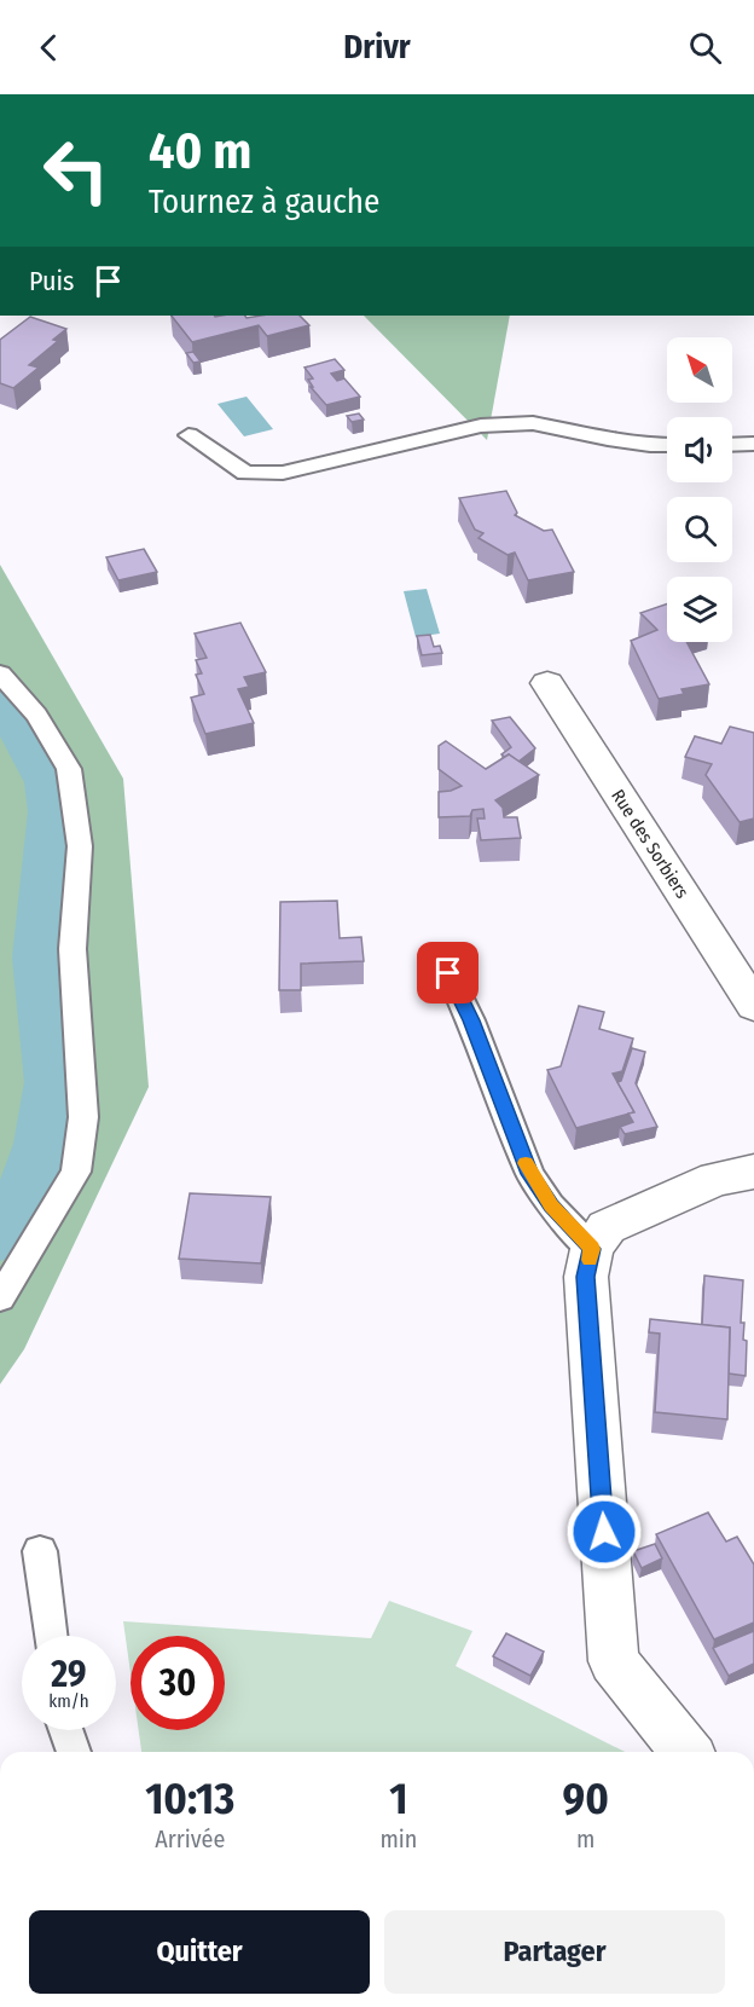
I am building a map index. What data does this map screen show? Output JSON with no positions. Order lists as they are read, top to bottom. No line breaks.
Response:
{"streets":{"street":["Rue des Sorbiers"]},"north":"top left","page":{"header":"Drivr","turn":["40 m","Tournez à gauche"],"then":"Puis","speed":"29 km/h","limit":"30","eta":["10:13","Arrivée","1","min","90","m"],"buttons":["Quitter","Partager"]}}
